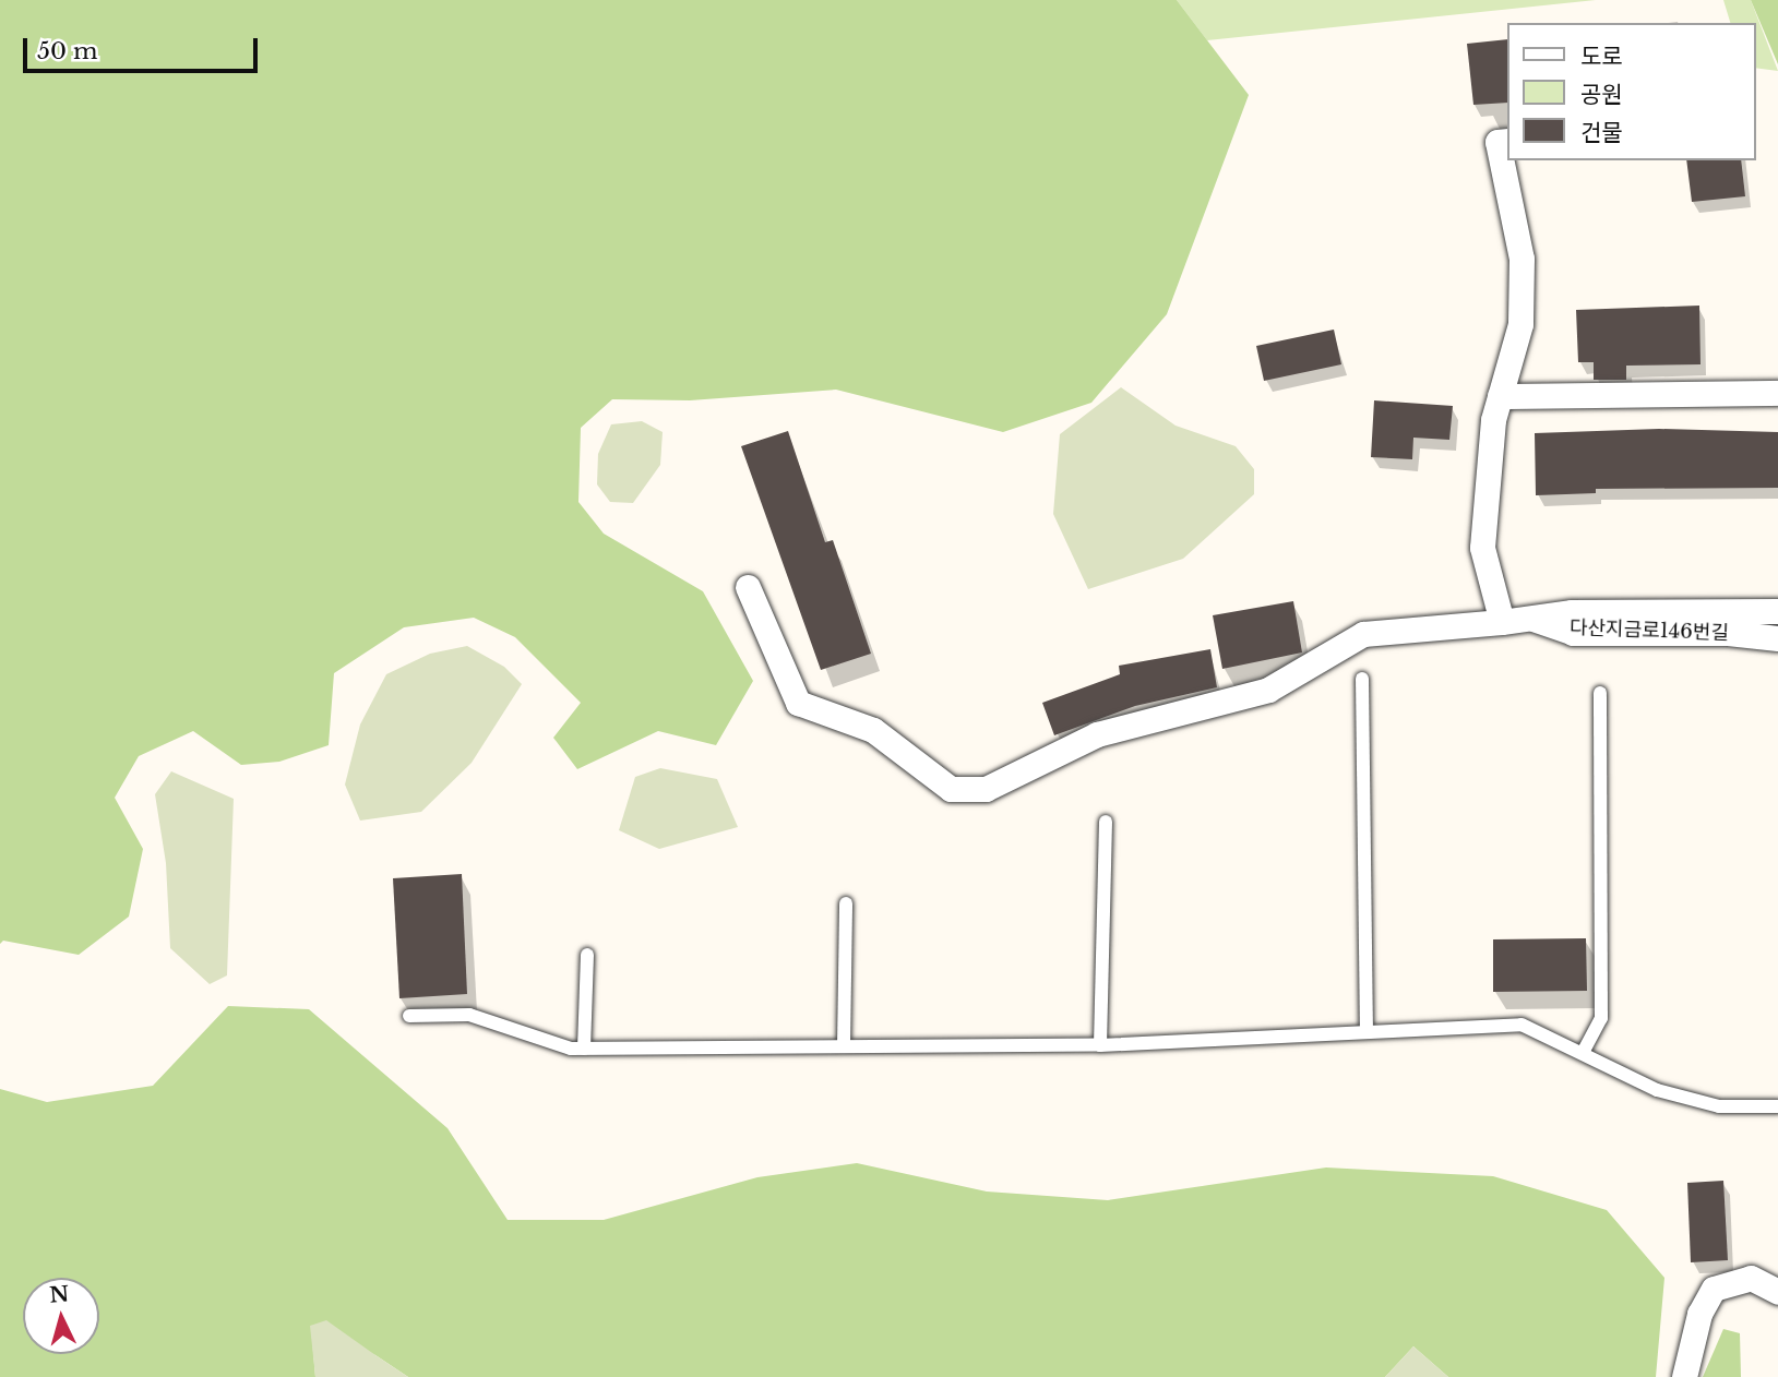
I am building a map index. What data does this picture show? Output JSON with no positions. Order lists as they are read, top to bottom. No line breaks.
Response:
{"streets":{"street":["다산지금로146번길"]},"legend":["도로","공원","건물"],"scale_bar":"50 m","north":"top"}
